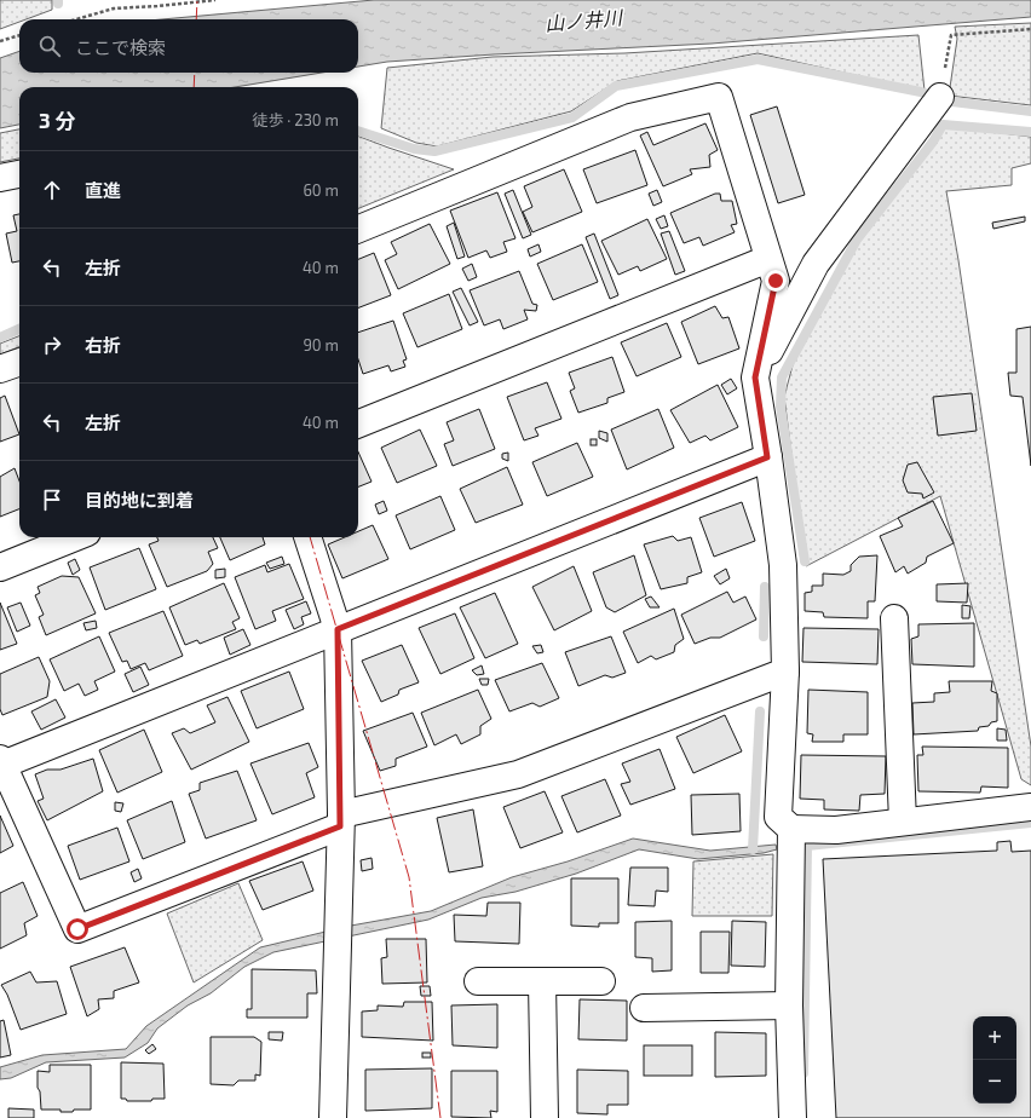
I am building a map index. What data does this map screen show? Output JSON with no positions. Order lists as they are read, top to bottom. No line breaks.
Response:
{"water":["山ノ井川"],"page":{"search":"ここで検索","heading":["3 分","徒歩 · 230 m"],"list":[["直進","60 m"],["左折","40 m"],["右折","90 m"],["左折","40 m"],"目的地に到着"],"map_buttons":["+","−"]}}
